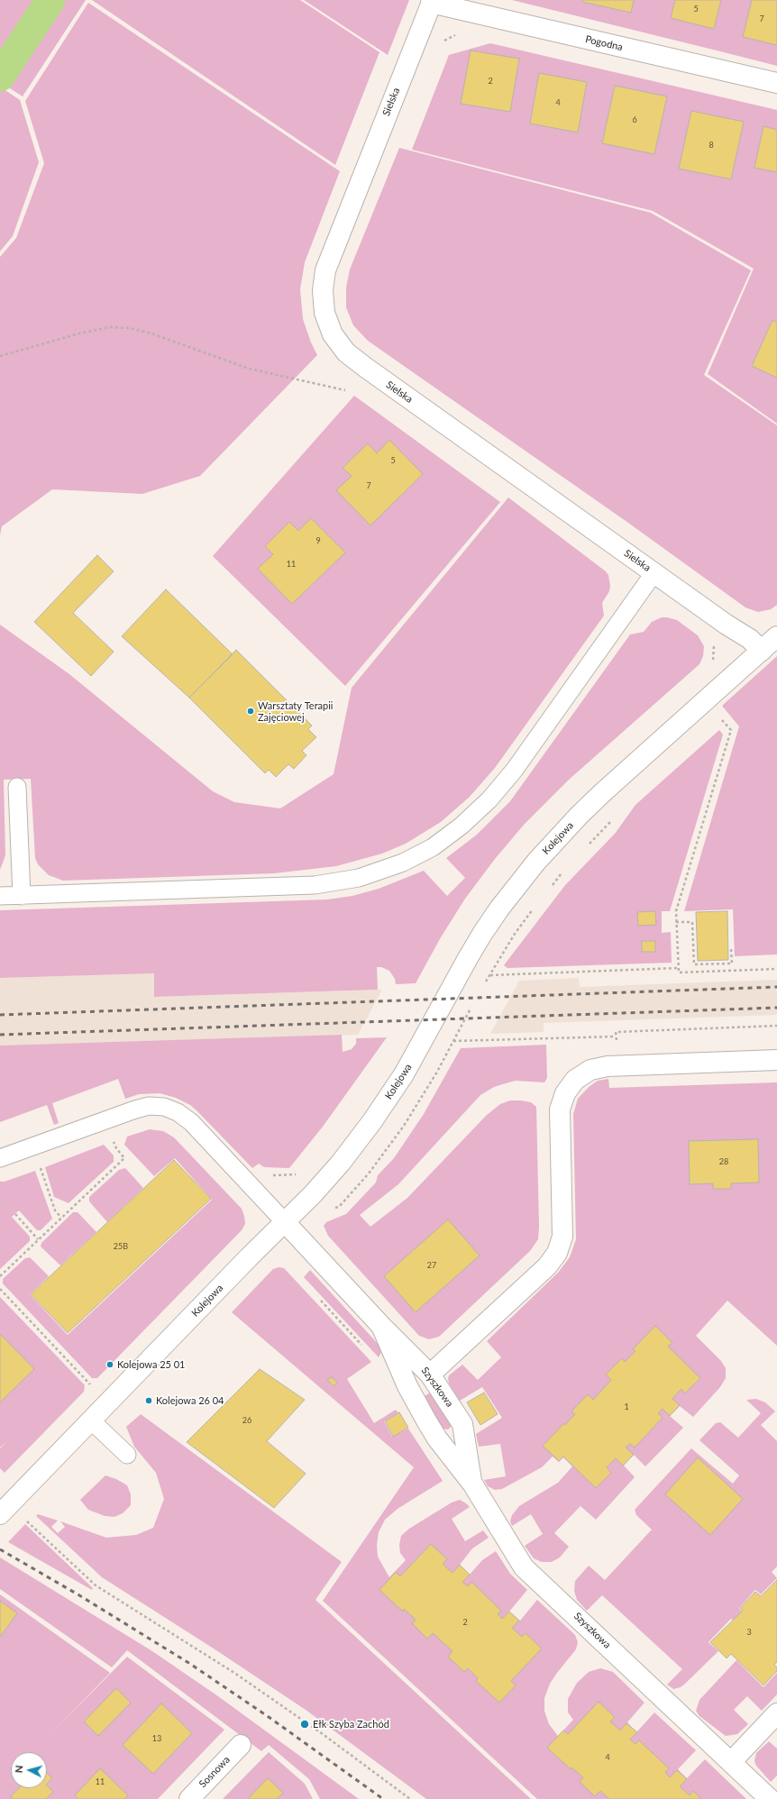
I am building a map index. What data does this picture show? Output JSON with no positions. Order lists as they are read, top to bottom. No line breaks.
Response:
{"streets":{"street":["Pogodna","Sielska","Kolejowa","Szyszkowa","Sosnowa"]},"crossings":[["Pogodna","Sielska"],["Sielska","Kolejowa"],["Kolejowa","Szyszkowa"]],"places":["Warsztaty Terapii Zajęciowej","Kolejowa 25 01","Kolejowa 26 04","Ełk Szyba Zachód"],"house_numbers":["5","7","2","4","6","8","5","7","9","11","28","25B","27","1","26","2","3","13","4","11"],"north":"left"}
